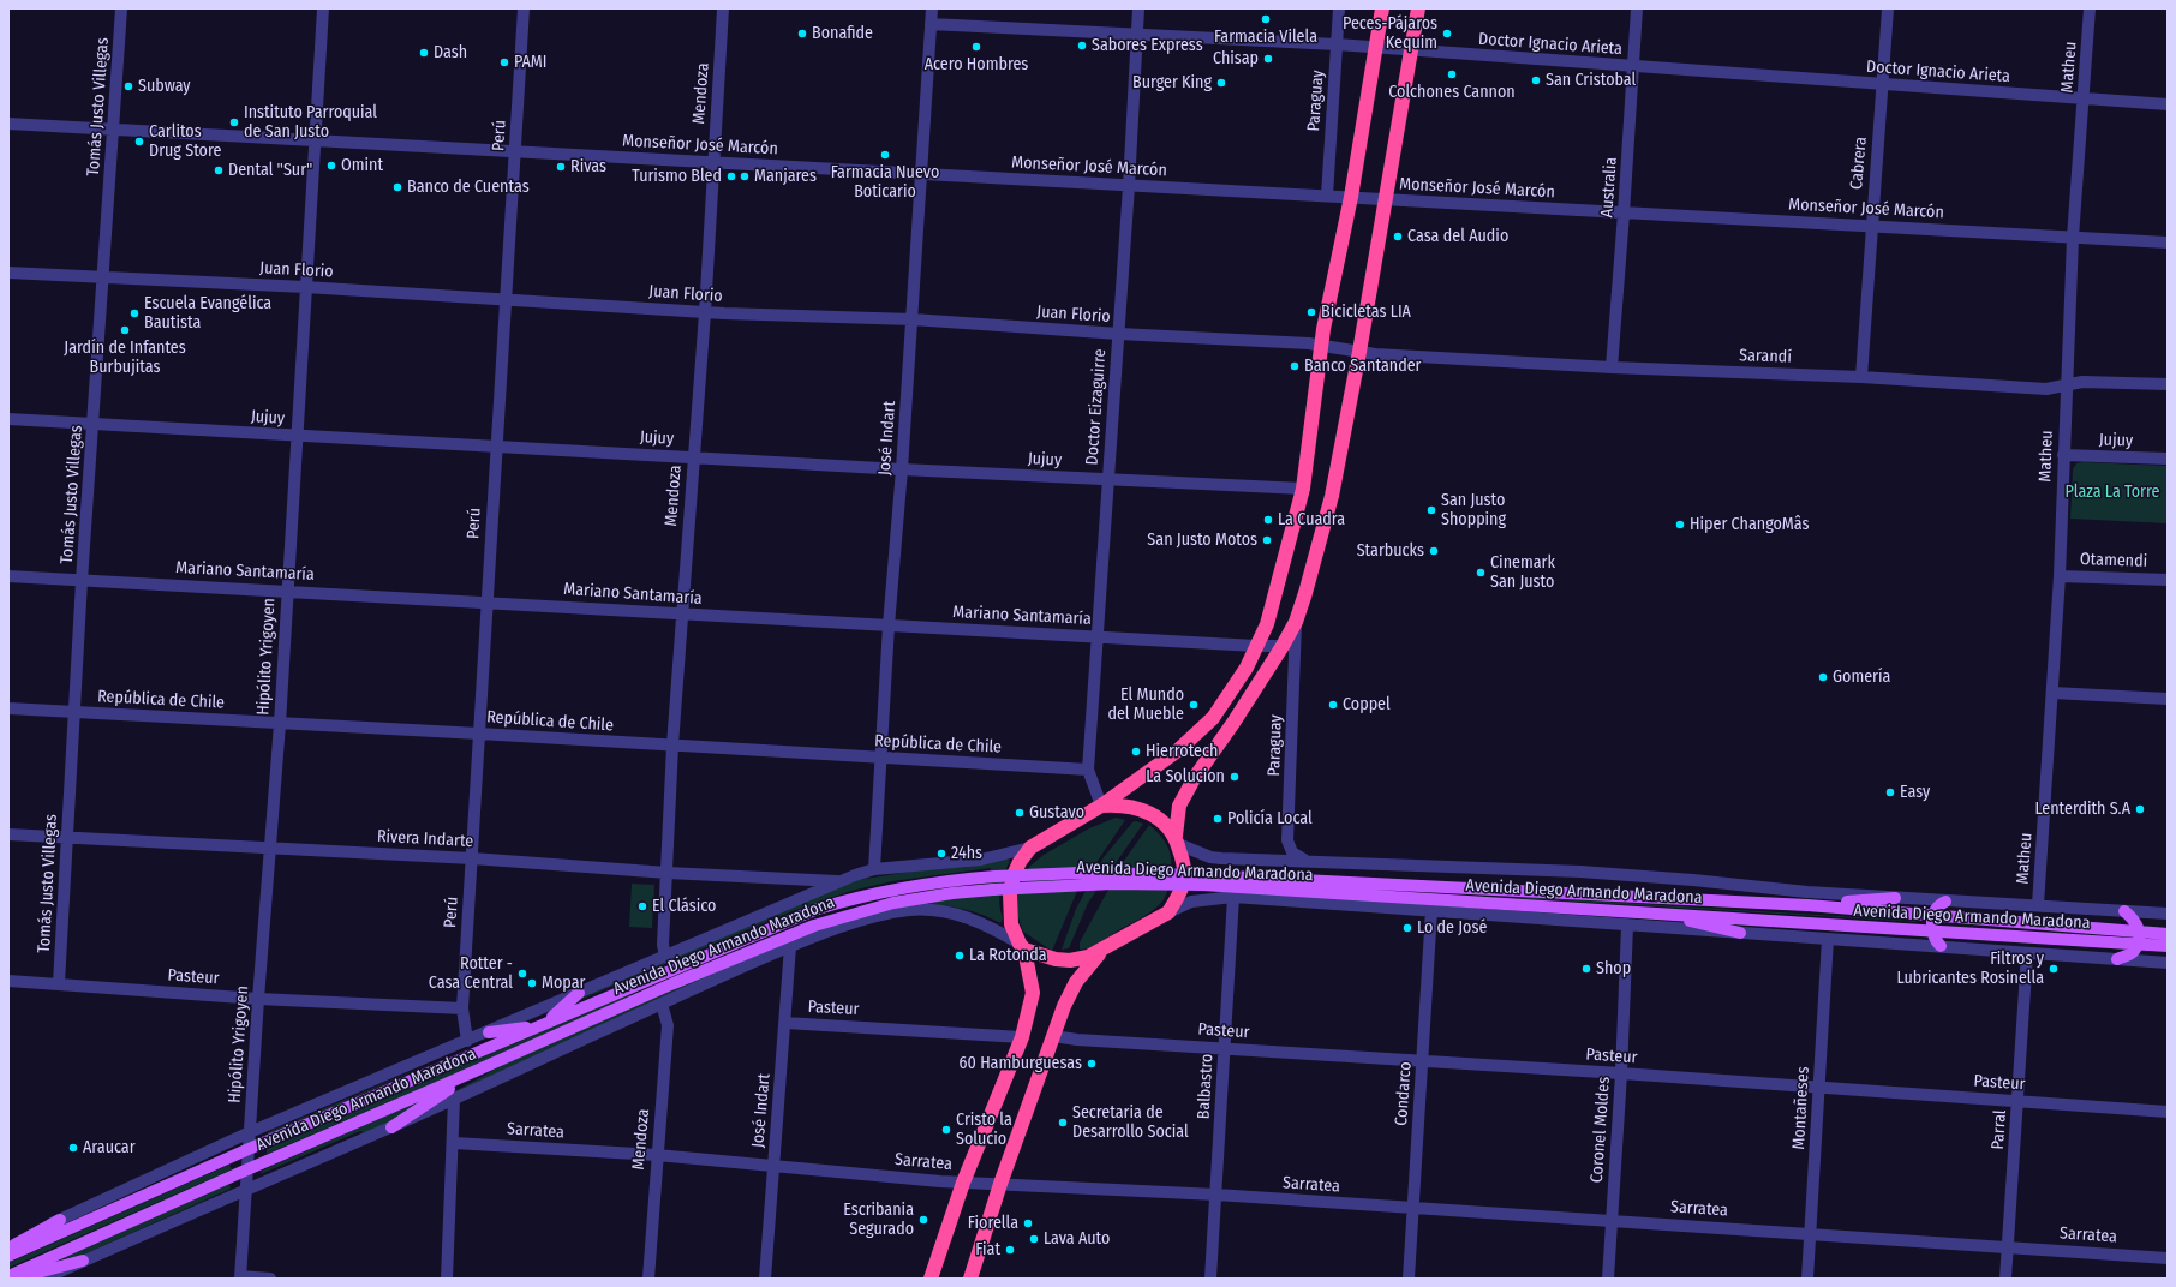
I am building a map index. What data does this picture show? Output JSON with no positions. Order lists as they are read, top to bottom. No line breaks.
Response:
{"streets":{"main road":["Avenida Diego Armando Maradona"],"street":["Doctor Ignacio Arieta","Matheu","Mendoza","Paraguay","Tomás Justo Villegas","Perú","Monseñor José Marcón","Cabrera","Australia","Juan Florio","Sarandí","Doctor Eizaguirre","Jujuy","José Indart","Otamendi","Mariano Santamaría","Hipólito Yrigoyen","República de Chile","Rivera Indarte","Pasteur","Balbastro","Condarco","Montañeses","Coronel Moldes","Parral","Sarratea"]},"crossings":[["Doctor Ignacio Arieta","Matheu"],["Doctor Ignacio Arieta","Paraguay"],["Doctor Ignacio Arieta","Cabrera"],["Doctor Ignacio Arieta","Australia"],["Doctor Ignacio Arieta","Doctor Eizaguirre"],["Doctor Ignacio Arieta","José Indart"],["Matheu","Monseñor José Marcón"],["Matheu","Sarandí"],["Matheu","Jujuy"],["Matheu","Otamendi"],["Matheu","Avenida Diego Armando Maradona"],["Mendoza","Monseñor José Marcón"],["Mendoza","Juan Florio"],["Mendoza","Jujuy"],["Mendoza","Mariano Santamaría"],["Mendoza","República de Chile"],["Mendoza","Rivera Indarte"],["Mendoza","Avenida Diego Armando Maradona"],["Mendoza","Sarratea"],["Paraguay","Monseñor José Marcón"],["Paraguay","Avenida Diego Armando Maradona"],["Tomás Justo Villegas","Monseñor José Marcón"],["Tomás Justo Villegas","Juan Florio"],["Tomás Justo Villegas","Jujuy"],["Tomás Justo Villegas","Mariano Santamaría"],["Tomás Justo Villegas","República de Chile"],["Tomás Justo Villegas","Rivera Indarte"],["Tomás Justo Villegas","Pasteur"],["Perú","Monseñor José Marcón"],["Perú","Juan Florio"],["Perú","Jujuy"],["Perú","Mariano Santamaría"],["Perú","República de Chile"],["Perú","Rivera Indarte"],["Perú","Avenida Diego Armando Maradona"],["Perú","Pasteur"],["Monseñor José Marcón","Cabrera"],["Monseñor José Marcón","Australia"],["Monseñor José Marcón","Doctor Eizaguirre"],["Monseñor José Marcón","José Indart"],["Monseñor José Marcón","Hipólito Yrigoyen"],["Cabrera","Sarandí"],["Australia","Sarandí"],["Juan Florio","Sarandí"],["Juan Florio","Doctor Eizaguirre"],["Juan Florio","José Indart"],["Juan Florio","Hipólito Yrigoyen"],["Doctor Eizaguirre","Jujuy"],["Doctor Eizaguirre","Mariano Santamaría"],["Doctor Eizaguirre","República de Chile"],["Doctor Eizaguirre","Avenida Diego Armando Maradona"],["Jujuy","José Indart"],["Jujuy","Hipólito Yrigoyen"],["José Indart","Mariano Santamaría"],["José Indart","República de Chile"],["José Indart","Avenida Diego Armando Maradona"],["José Indart","Pasteur"],["José Indart","Sarratea"],["Mariano Santamaría","Hipólito Yrigoyen"],["Hipólito Yrigoyen","República de Chile"],["Hipólito Yrigoyen","Rivera Indarte"],["Hipólito Yrigoyen","Avenida Diego Armando Maradona"],["Hipólito Yrigoyen","Pasteur"],["Rivera Indarte","Avenida Diego Armando Maradona"],["Avenida Diego Armando Maradona","Balbastro"],["Avenida Diego Armando Maradona","Condarco"],["Avenida Diego Armando Maradona","Montañeses"],["Avenida Diego Armando Maradona","Coronel Moldes"],["Avenida Diego Armando Maradona","Parral"],["Pasteur","Balbastro"],["Pasteur","Condarco"],["Pasteur","Montañeses"],["Pasteur","Coronel Moldes"],["Pasteur","Parral"],["Balbastro","Sarratea"],["Condarco","Sarratea"],["Montañeses","Sarratea"],["Coronel Moldes","Sarratea"],["Parral","Sarratea"]],"parks":["Plaza La Torre"],"places":["Farmacia Vilela","Bonafide","Peces-Pájaros Kequim","Sabores Express","Acero Hombres","Dash","Chisap","PAMI","Colchones Cannon","San Cristobal","Burger King","Subway","Instituto Parroquial de San Justo","Carlitos Drug Store","Farmacia Nuevo Boticario","Omint","Rivas","Dental \"Sur\"","Turismo Bled","Manjares","Banco de Cuentas","Casa del Audio","Bicicletas LIA","Escuela Evangélica Bautista","Jardín de Infantes Burbujitas","Banco Santander","San Justo Shopping","La Cuadra","Hiper ChangoMâs","San Justo Motos","Starbucks","Cinemark San Justo","Gomería","El Mundo del Mueble","Coppel","Hierrotech","La Solucion","Easy","Lenterdith S.A","Gustavo","Policía Local","24hs","El Clásico","Lo de José","La Rotonda","Shop","Filtros y Lubricantes Rosinella","Rotter - Casa Central","Mopar","60 Hamburguesas","Secretaria de Desarrollo Social","Cristo la Solucio","Araucar","Escribania Segurado","Fiorella","Lava Auto","Fiat"]}
